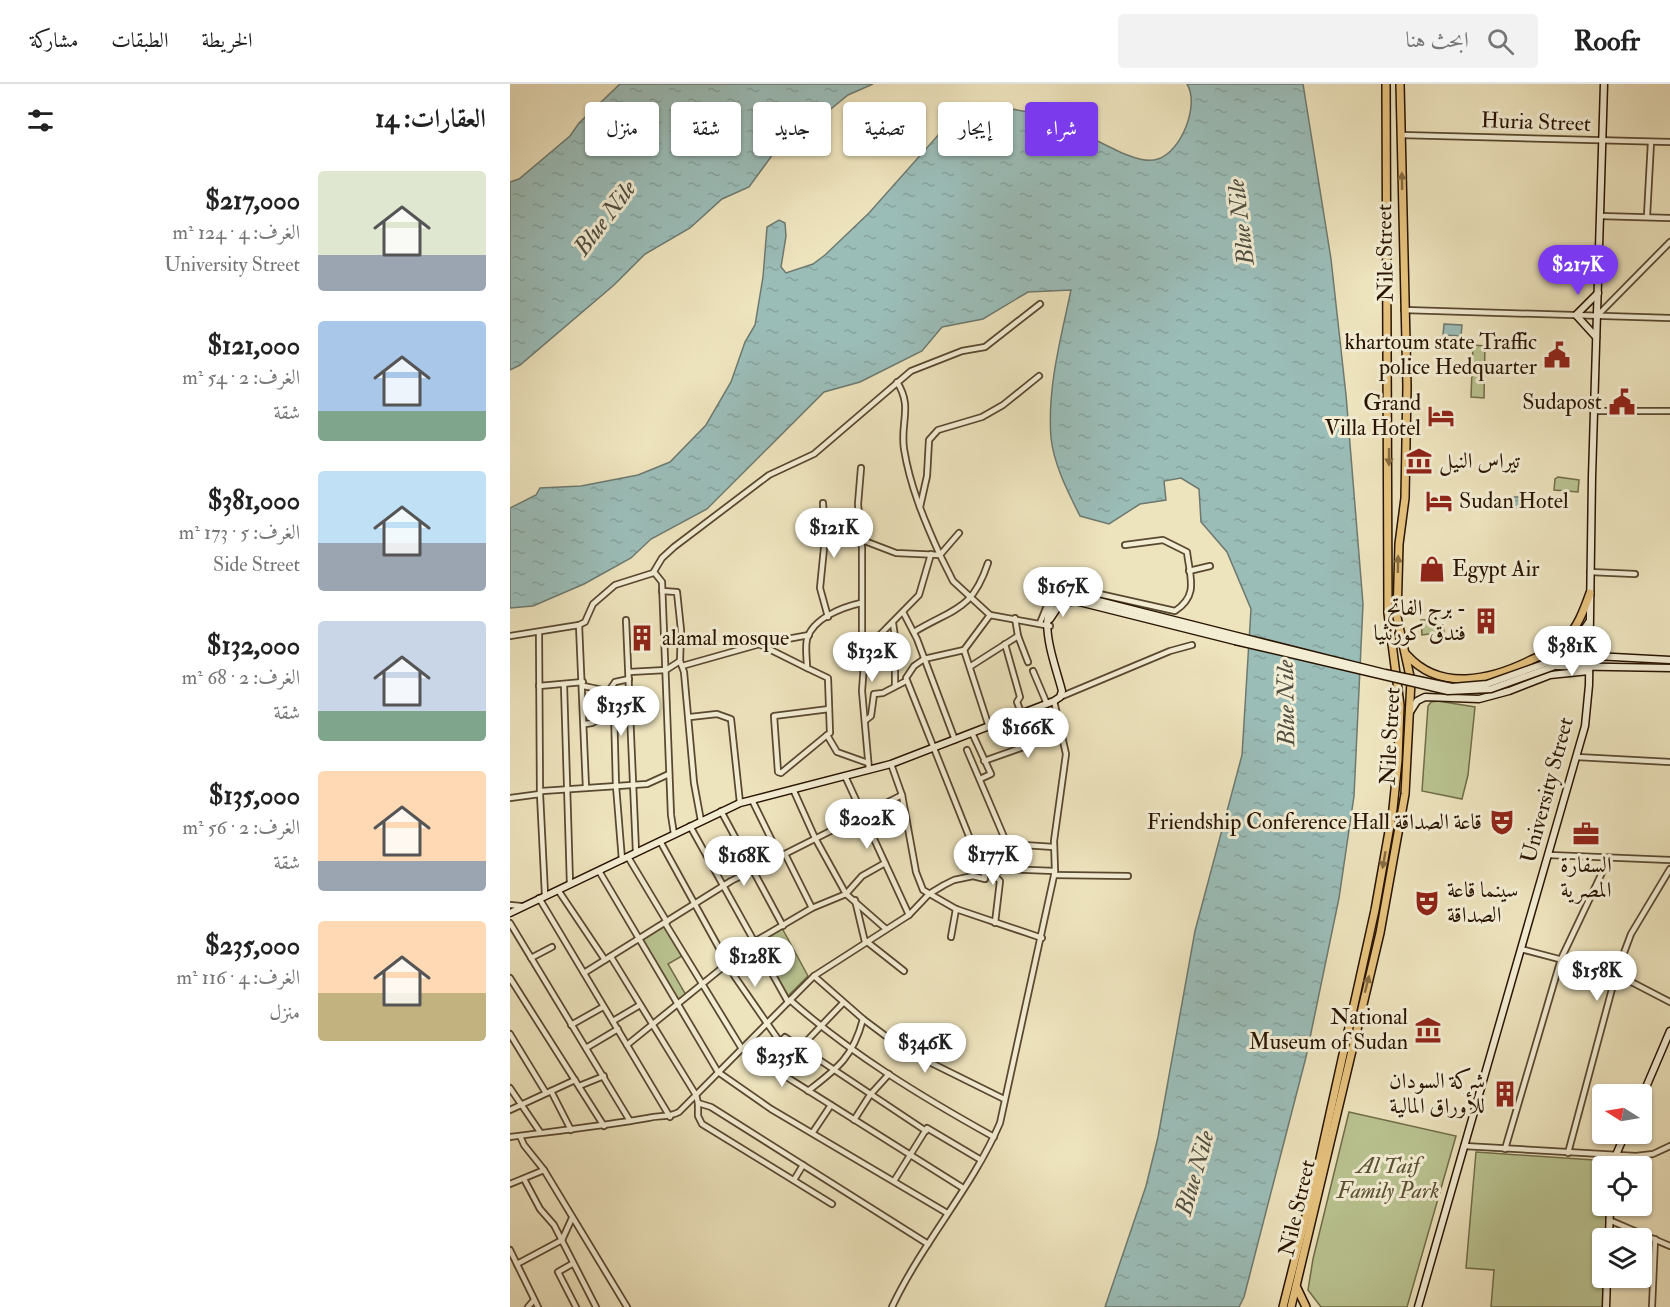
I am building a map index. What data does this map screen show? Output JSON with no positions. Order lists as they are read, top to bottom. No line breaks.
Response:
{"streets":{"main road":["Nile Street"],"street":["Huria Street","University Street"]},"crossings":[["Huria Street","Nile Street"],["Huria Street","University Street"]],"water":["Blue Nile"],"parks":["Al Taif Family Park"],"places":{"public building":["khartoum state Traffic police Hedquarter","Sudapost"],"hotel":["Grand Villa Hotel","Sudan Hotel"],"museum":["تيراس النيل","National Museum of Sudan"],"shop":["Egypt Air"],"building":["برج الفاتح - فندق كورنثيا","alamal mosque","شركة السودان للأوراق المالية"],"theatre":["Friendship Conference Hall قاعة الصداقة","سينما قاعة الصداقة"],"office":["السفارة المصرية"]},"north":"left","page":{"header":"Roofr","search":"ابحث هنا","nav":["الخريطة","الطبقات","مشاركة"],"heading":"العقارات: 14","chip":["شراء","إيجار","تصفية","جديد","شقة","منزل"],"list":[{"name":"$217,000","note":"الغرف: 4 · 124 m² · University Street"},{"name":"$121,000","note":"الغرف: 2 · 54 m² · شقة"},{"name":"$381,000","note":"الغرف: 5 · 173 m² · Side Street"},{"name":"$132,000","note":"الغرف: 2 · 68 m² · شقة"},{"name":"$135,000","note":"الغرف: 2 · 56 m² · شقة"},{"name":"$235,000","note":"الغرف: 4 · 116 m² · منزل"}],"price":["$217K","$121K","$167K","$381K","$132K","$135K","$166K","$202K","$177K","$168K","$128K","$158K","$346K","$235K"]}}
